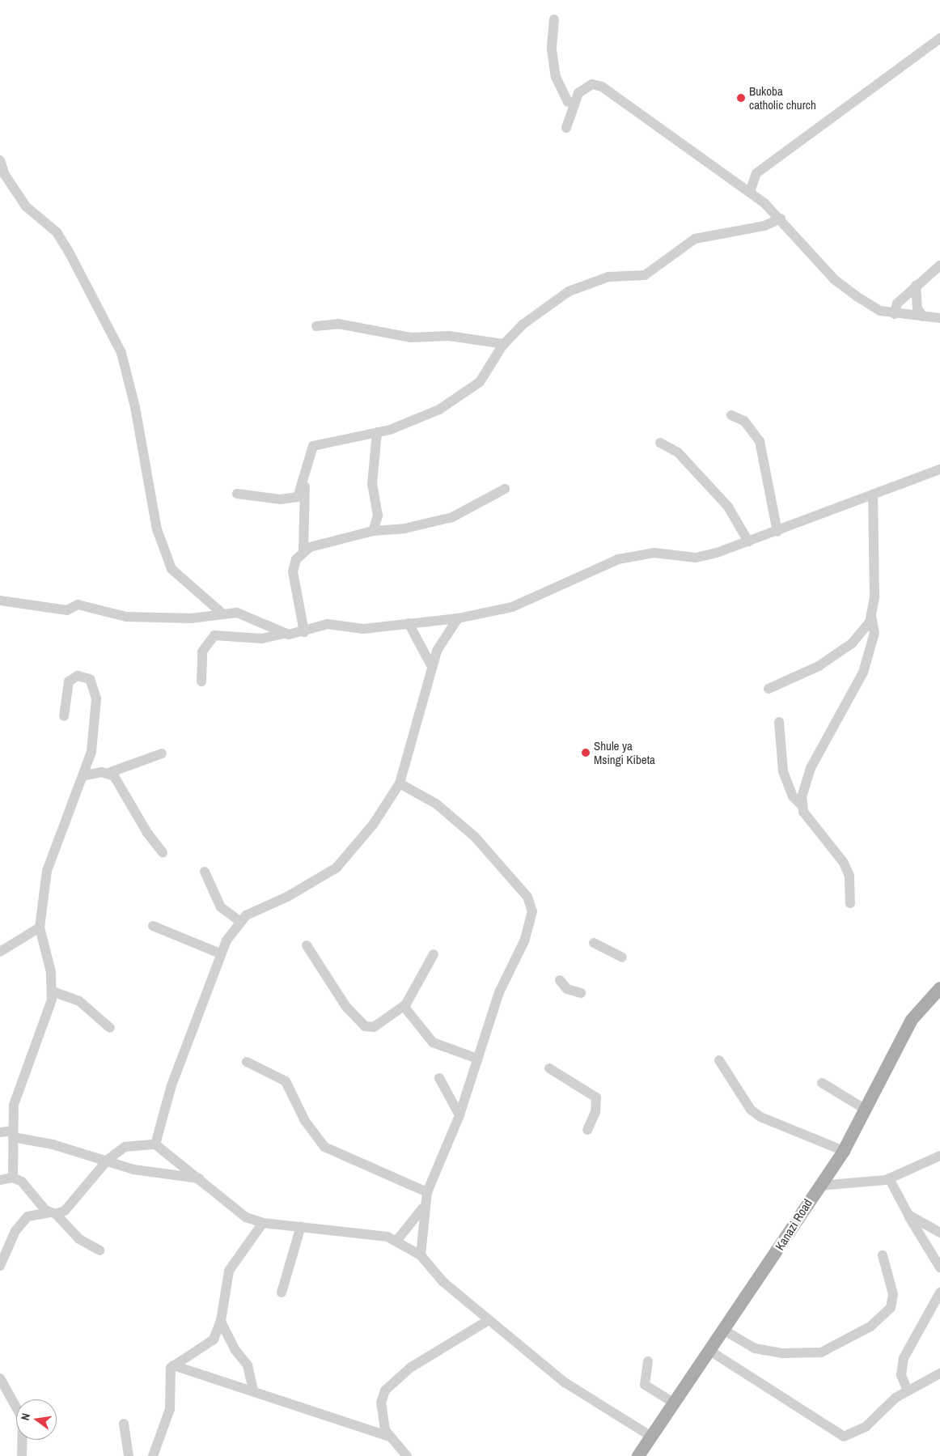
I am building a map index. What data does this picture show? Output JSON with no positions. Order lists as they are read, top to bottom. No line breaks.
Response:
{"streets":{"main road":["Kanazi Road"]},"places":["Bukoba catholic church","Shule ya Msingi Kibeta"],"north":"left"}
